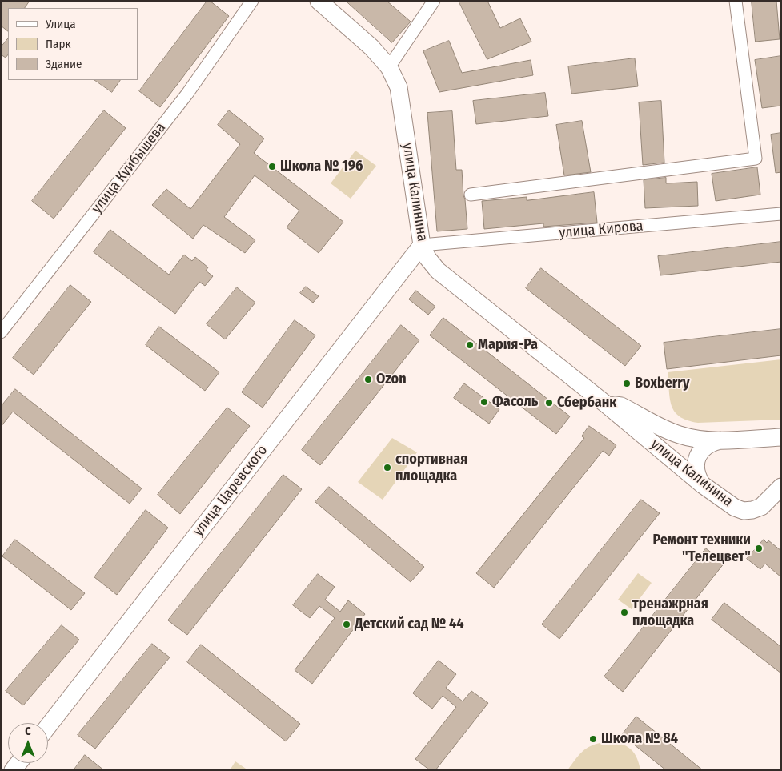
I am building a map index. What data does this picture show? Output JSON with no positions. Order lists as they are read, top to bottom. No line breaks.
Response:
{"streets":{"main road":["улица Калинина","улица Царевского"],"street":["улица Куйбышева","улица Кирова"]},"crossings":[["улица Калинина","улица Кирова"],["улица Калинина","улица Царевского"],["улица Кирова","улица Царевского"]],"places":["Школа № 196","Мария-Ра","Ozon","Boxberry","Фасоль","Сбербанк","спортивная площадка","Ремонт техники \"Телецвет\"","тренажрная площадка","Детский сад № 44","Школа № 84"],"legend":["Улица","Парк","Здание"],"north":"top"}
